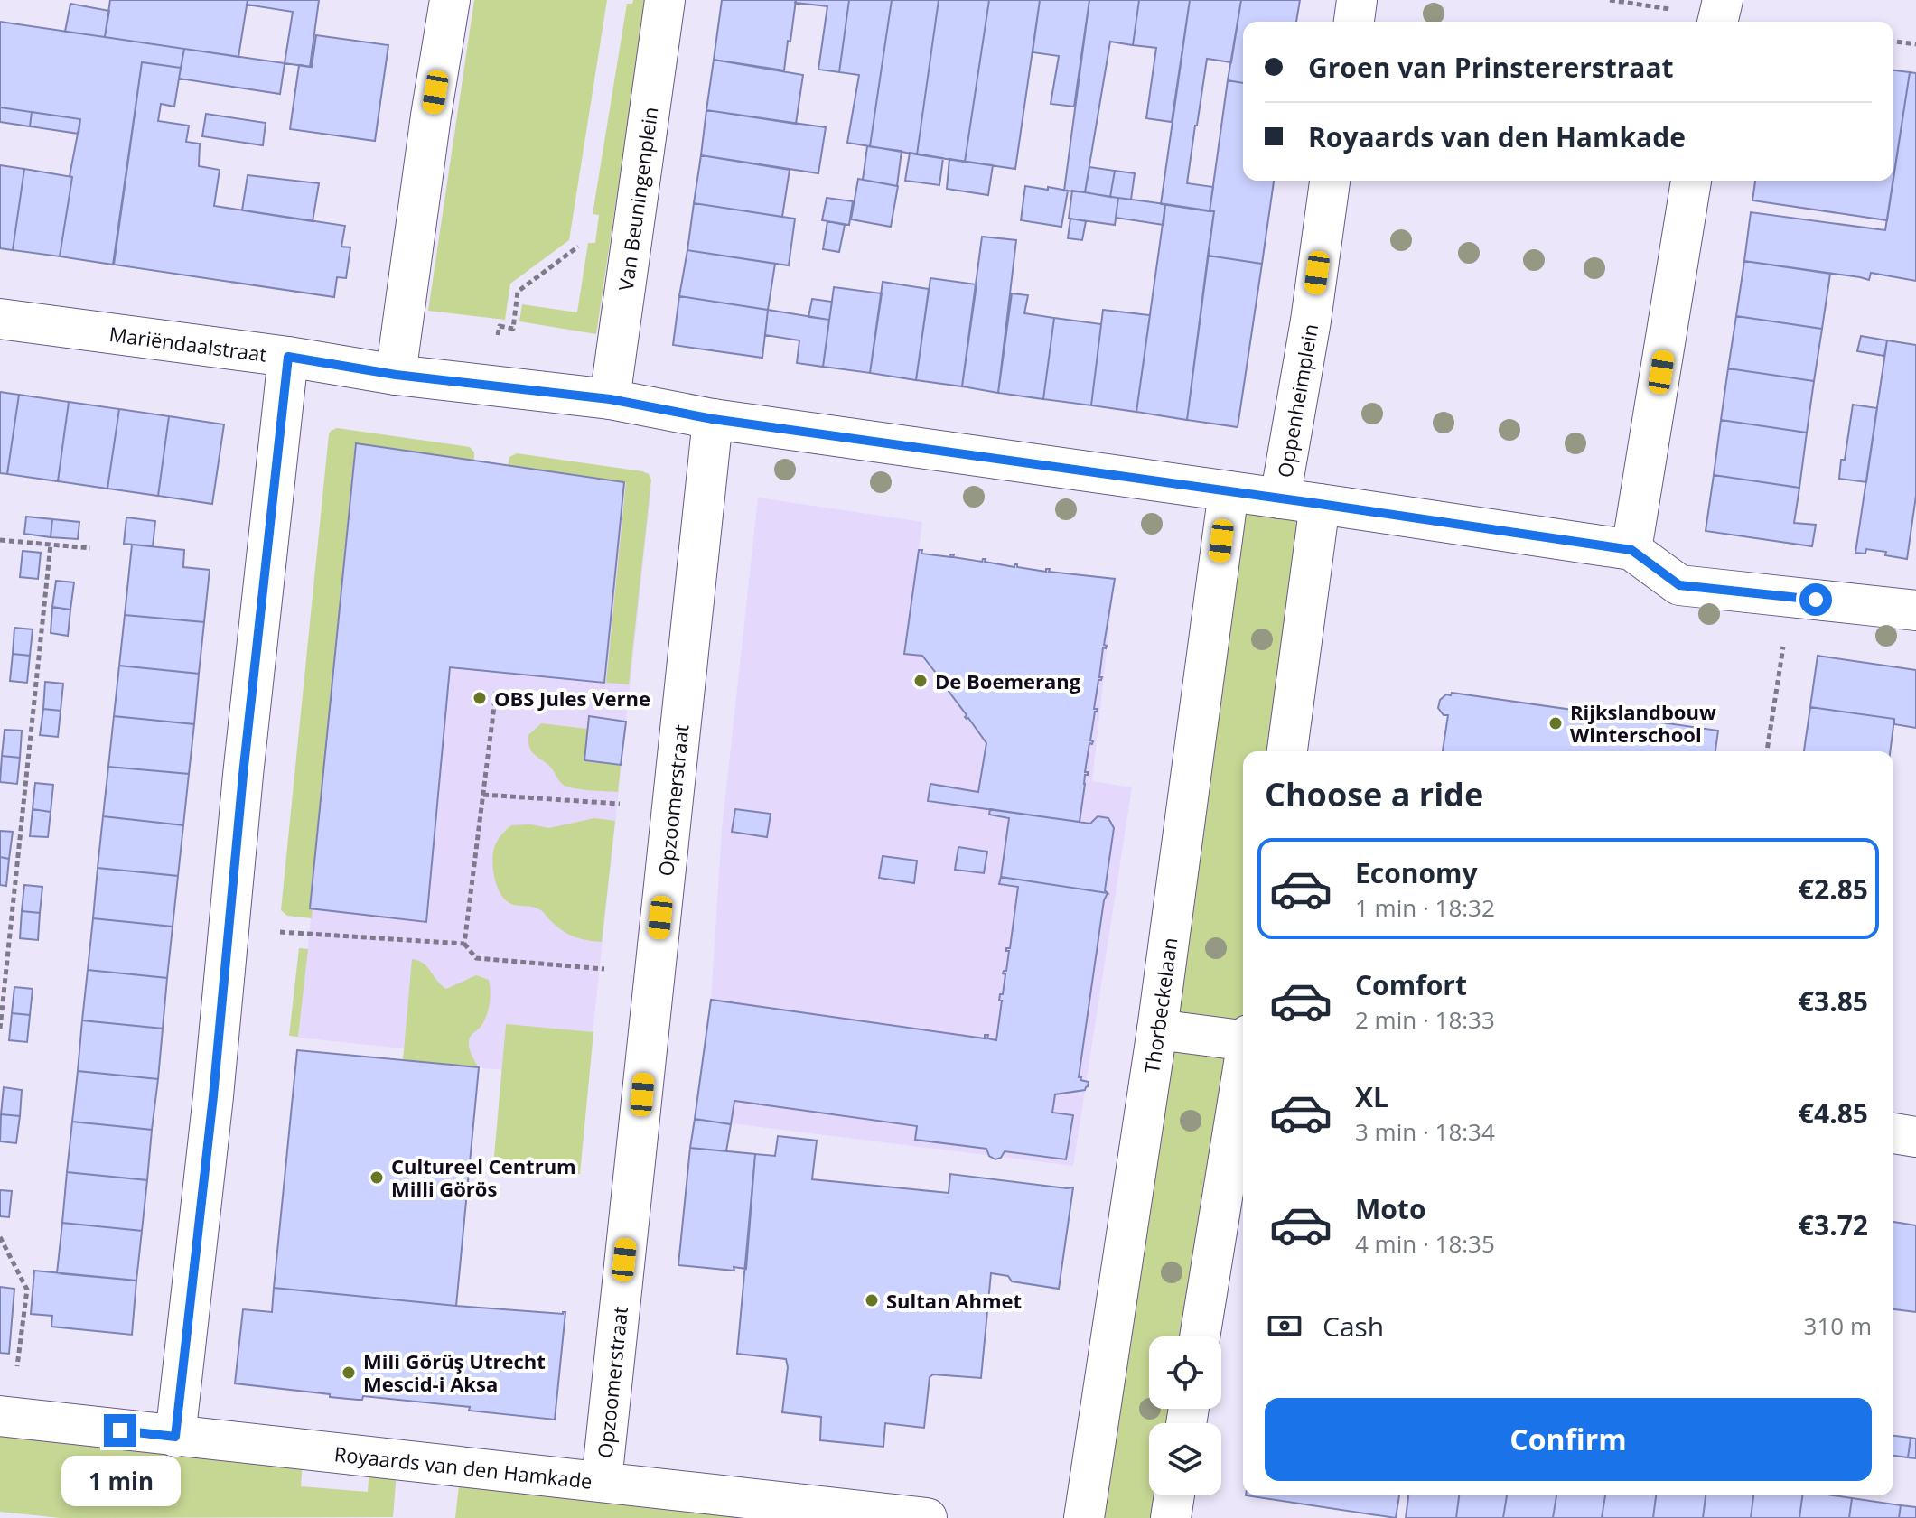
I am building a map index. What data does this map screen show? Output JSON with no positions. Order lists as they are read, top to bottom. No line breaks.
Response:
{"streets":{"street":["Van Beuningenplein","Mariëndaalstraat","Oppenheimplein","Opzoomerstraat","Thorbeckelaan","Royaards van den Hamkade"]},"crossings":[["Van Beuningenplein","Mariëndaalstraat"],["Mariëndaalstraat","Oppenheimplein"],["Mariëndaalstraat","Opzoomerstraat"],["Mariëndaalstraat","Thorbeckelaan"],["Opzoomerstraat","Royaards van den Hamkade"]],"places":["De Boemerang","OBS Jules Verne","Rijkslandbouw Winterschool","Cultureel Centrum Milli Görös","Sultan Ahmet","Mili Görüş Utrecht Mescid-i Aksa"],"page":{"banner":["Groen van Prinstererstraat","Royaards van den Hamkade"],"heading":"Choose a ride","list":[{"name":"Economy","note":"1 min · 18:32","value":"€2.85"},{"name":"Comfort","note":"2 min · 18:33","value":"€3.85"},{"name":"XL","note":"3 min · 18:34","value":"€4.85"},{"name":"Moto","note":"4 min · 18:35","value":"€3.72"}],"pay":["Cash","310 m"],"buttons":"Confirm","bubble":"1 min"}}
